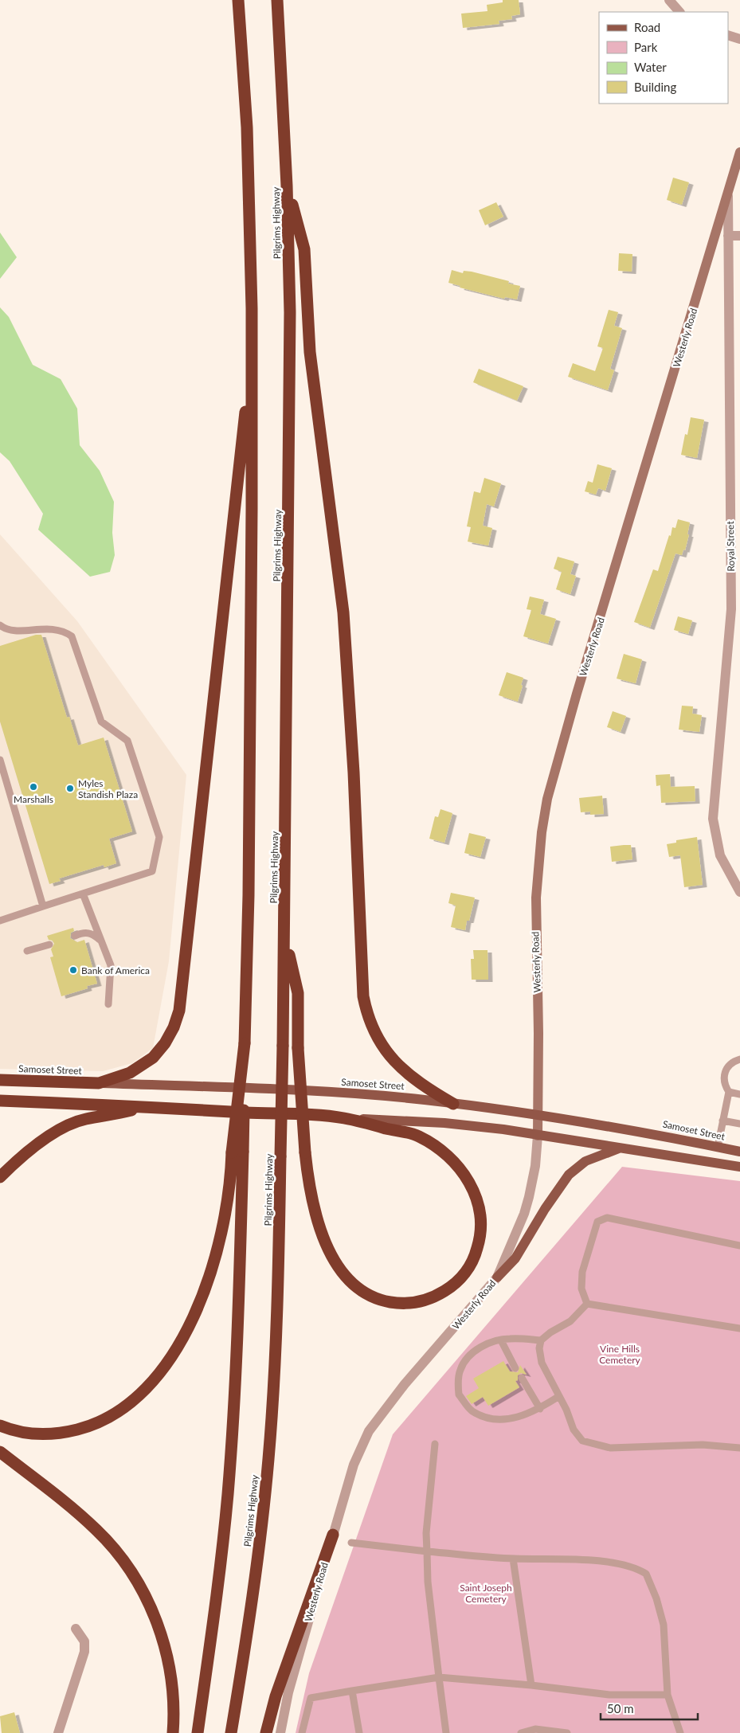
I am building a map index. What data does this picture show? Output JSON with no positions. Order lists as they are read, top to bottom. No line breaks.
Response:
{"streets":{"highway":["Pilgrims Highway","Samoset Street"],"street":["Westerly Road","Royal Street"]},"crossings":[["Westerly Road","Royal Street"],["Westerly Road","Samoset Street"]],"parks":["Vine Hills Cemetery","Saint Joseph Cemetery"],"places":["Marshalls","Myles Standish Plaza","Bank of America"],"legend":["Road","Park","Water","Building"],"scale_bar":"50 m"}
